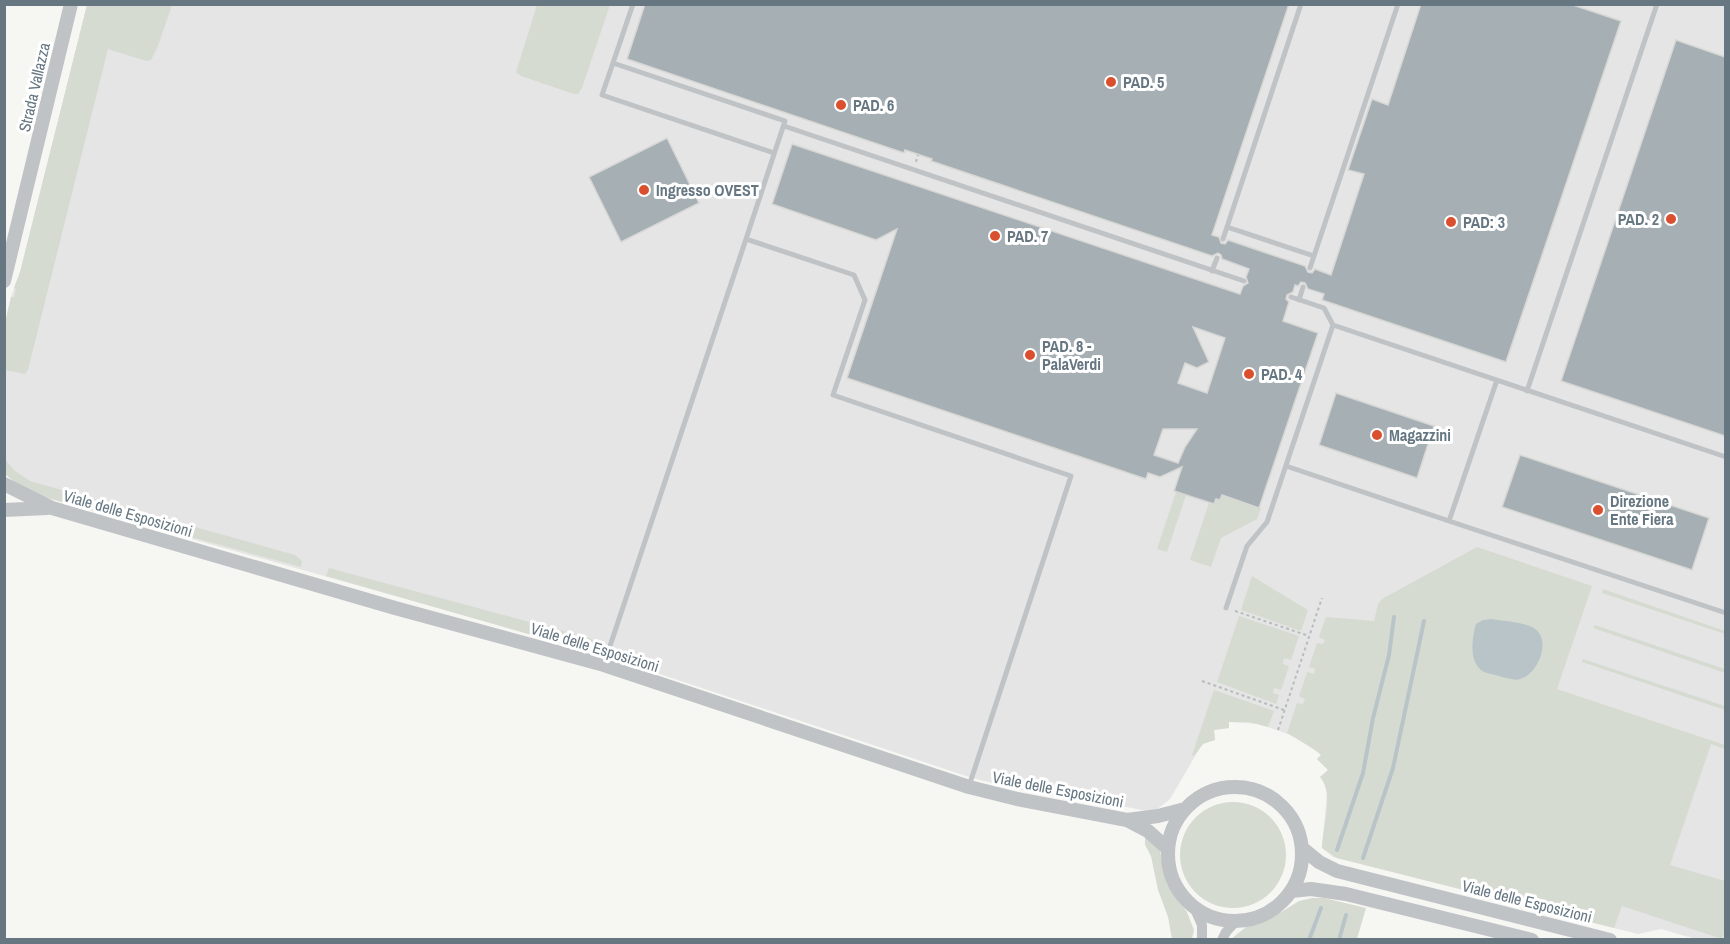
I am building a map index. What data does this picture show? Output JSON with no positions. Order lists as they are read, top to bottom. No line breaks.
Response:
{"streets":{"street":["Strada Vallazza","Viale delle Esposizioni"]},"places":["PAD. 5","PAD. 6","Ingresso OVEST","PAD. 2","PAD: 3","PAD. 7","PAD. 8 - PalaVerdi","PAD. 4","Magazzini","Direzione Ente Fiera"]}
